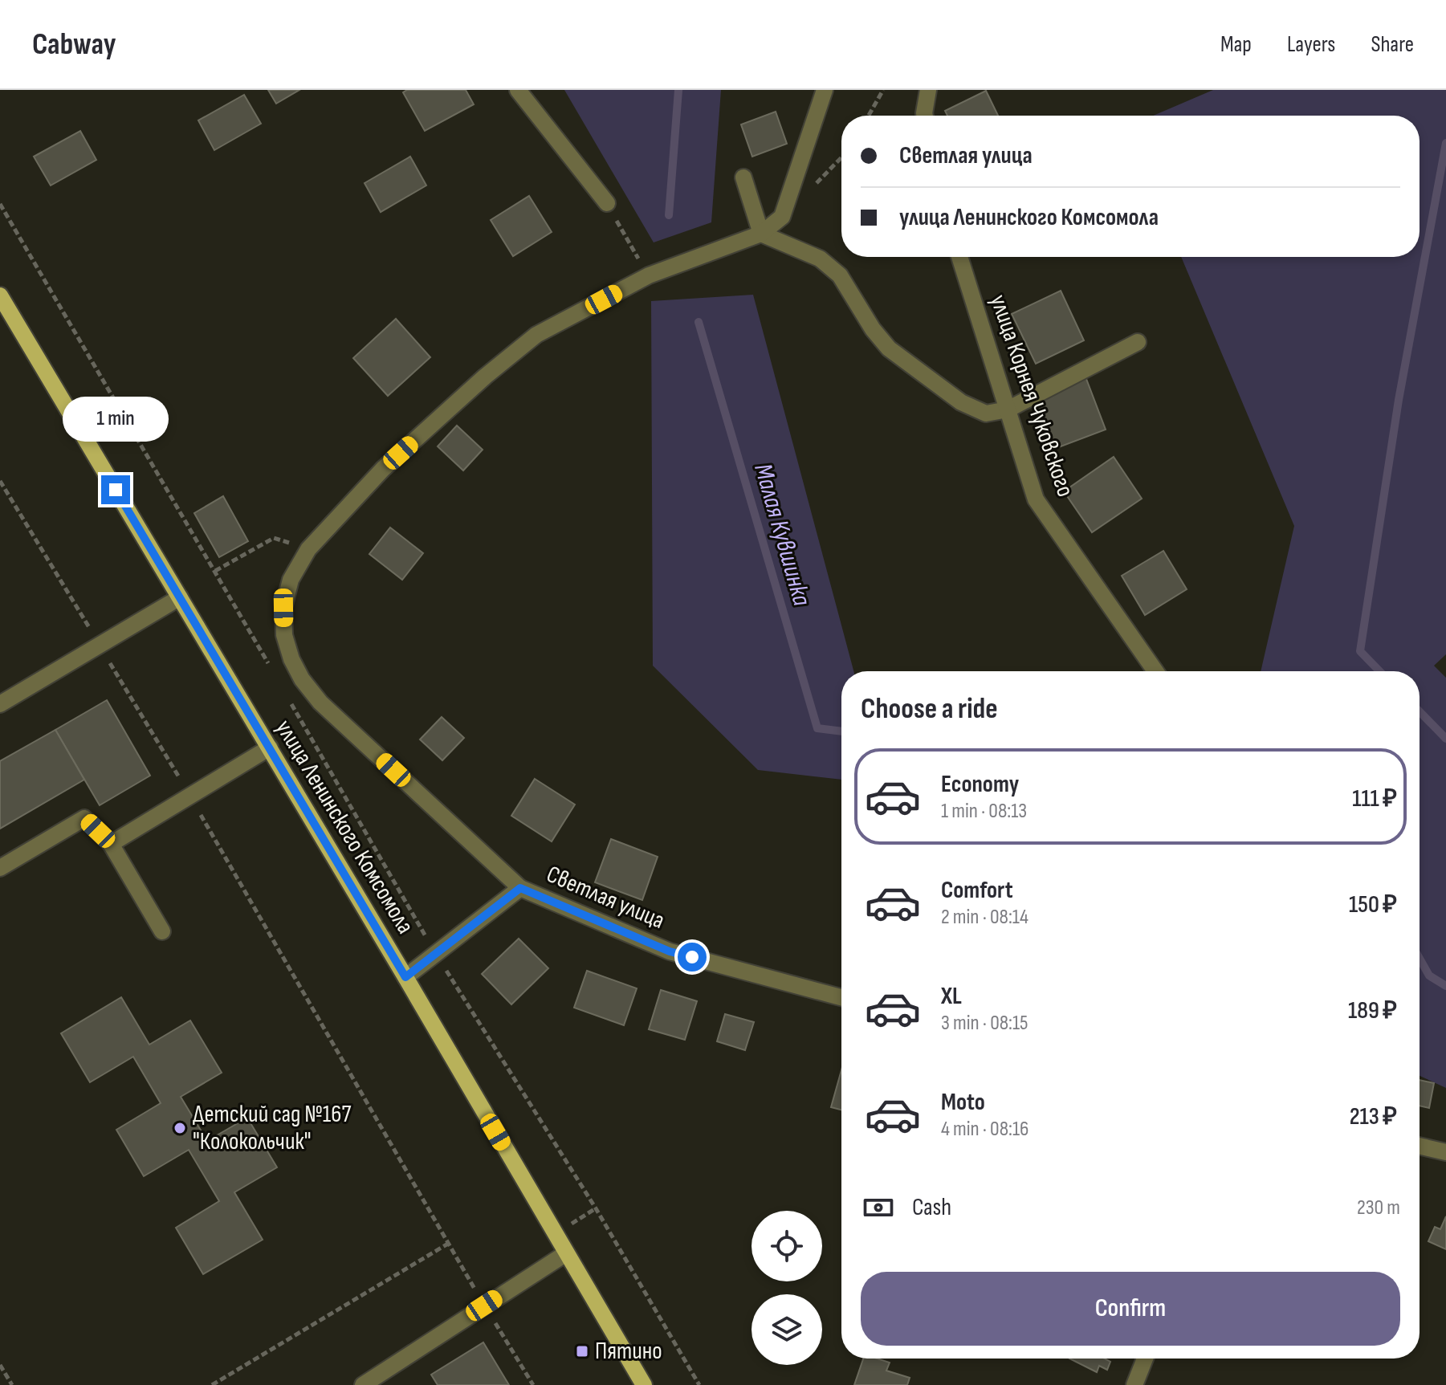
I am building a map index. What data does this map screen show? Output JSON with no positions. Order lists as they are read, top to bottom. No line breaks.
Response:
{"streets":{"main road":["улица Ленинского Комсомола"],"street":["улица Корнея Чуковского","Светлая улица"]},"crossings":[["улица Ленинского Комсомола","Светлая улица"]],"water":["Малая Кувшинка"],"places":{"other":["Детский сад №167 \"Колокольчик\""],"transit":["Пятино"]},"page":{"header":"Cabway","nav":["Map","Layers","Share"],"banner":["Светлая улица","улица Ленинского Комсомола"],"bubble":"1 min","heading":"Choose a ride","list":[{"name":"Economy","note":"1 min · 08:13","value":"111 ₽"},{"name":"Comfort","note":"2 min · 08:14","value":"150 ₽"},{"name":"XL","note":"3 min · 08:15","value":"189 ₽"},{"name":"Moto","note":"4 min · 08:16","value":"213 ₽"}],"pay":["Cash","230 m"],"buttons":"Confirm"}}
